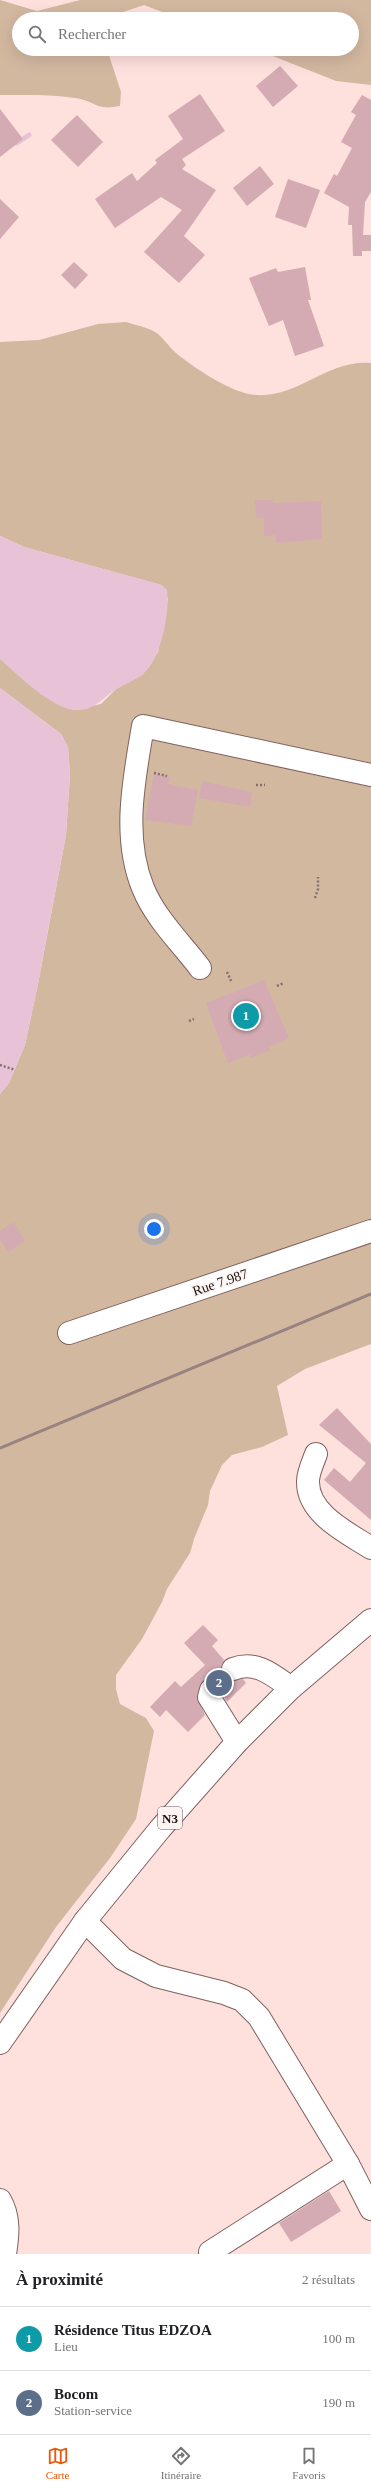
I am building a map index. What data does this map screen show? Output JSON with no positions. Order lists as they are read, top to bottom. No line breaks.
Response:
{"streets":{"main road":["Rue 7.987","N3"]},"page":{"search":"Rechercher","pins":["1","2"],"heading":["À proximité","2 résultats"],"list":[{"mark":"1","name":"Résidence Titus EDZOA","note":"Lieu","value":"100 m"},{"mark":"2","name":"Bocom","note":"Station-service","value":"190 m"}],"nav":["Carte","Itinéraire","Favoris"]}}
